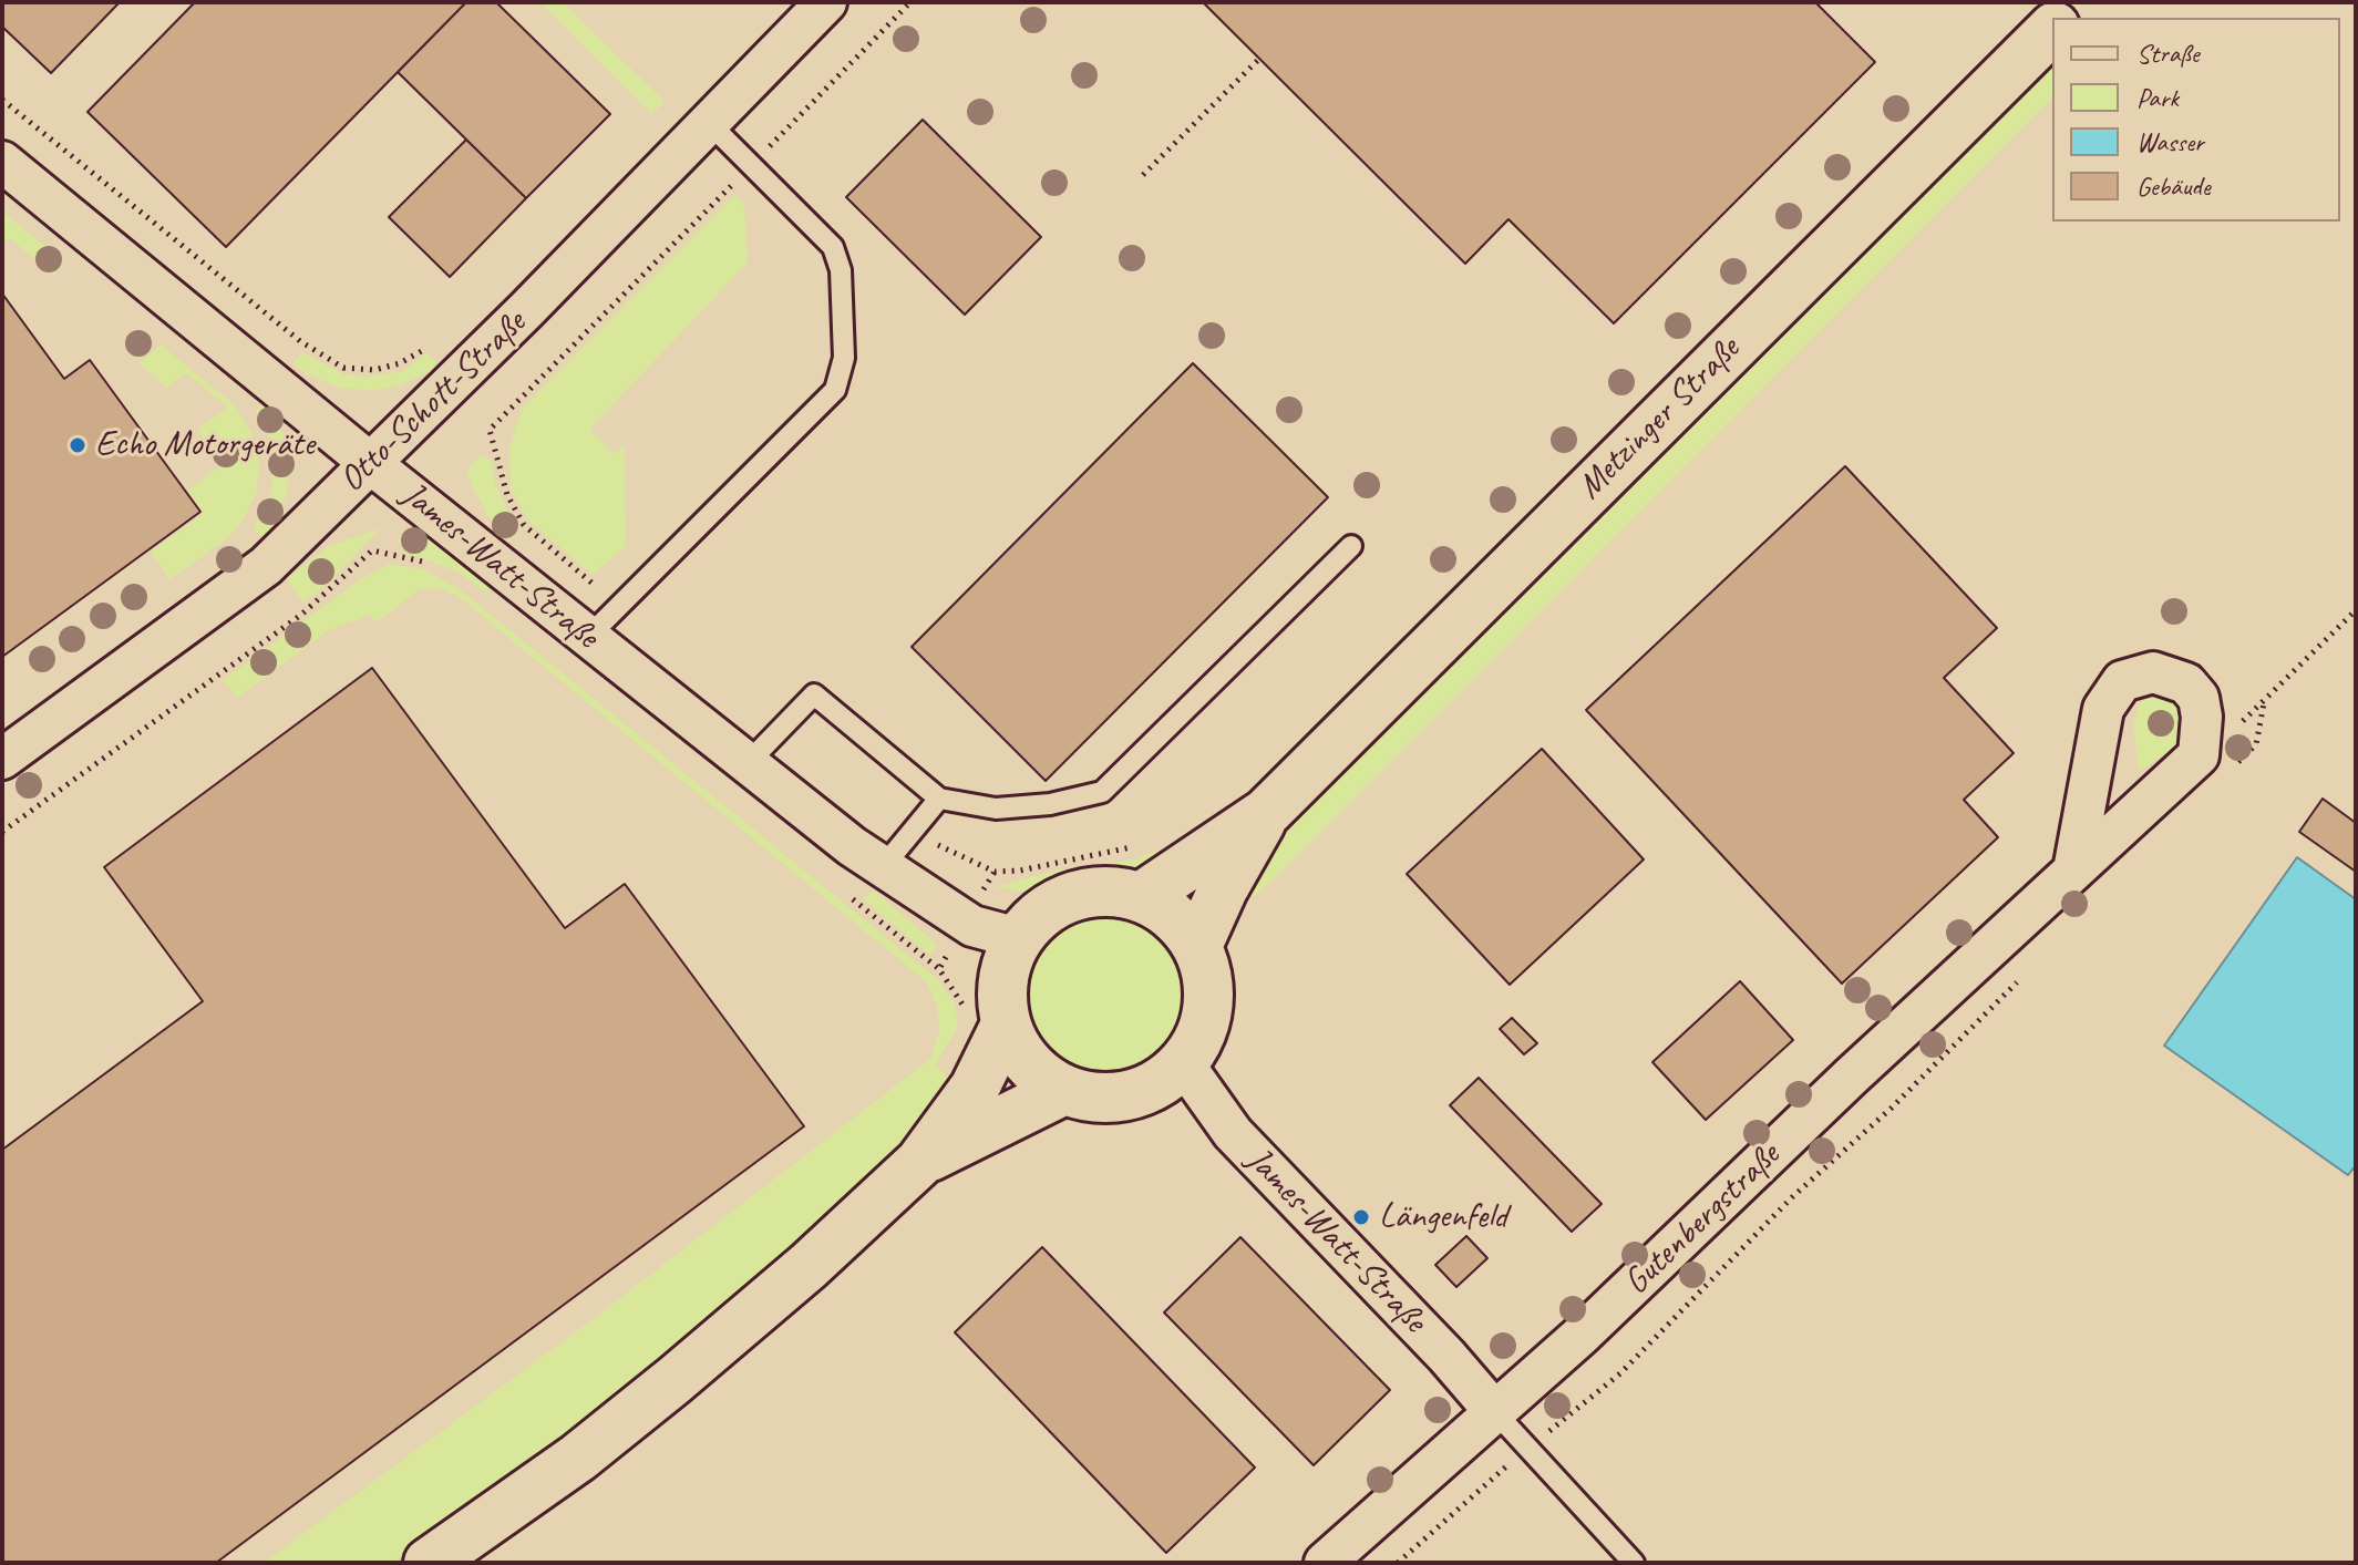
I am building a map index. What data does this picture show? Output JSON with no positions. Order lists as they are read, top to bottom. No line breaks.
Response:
{"streets":{"street":["Otto-Schott-Straße","Metzinger Straße","James-Watt-Straße","Gutenbergstraße"]},"crossings":[["Otto-Schott-Straße","James-Watt-Straße"],["Metzinger Straße","James-Watt-Straße"],["James-Watt-Straße","Gutenbergstraße"]],"places":["Echo Motorgeräte","Längenfeld"],"legend":["Straße","Park","Wasser","Gebäude"]}
